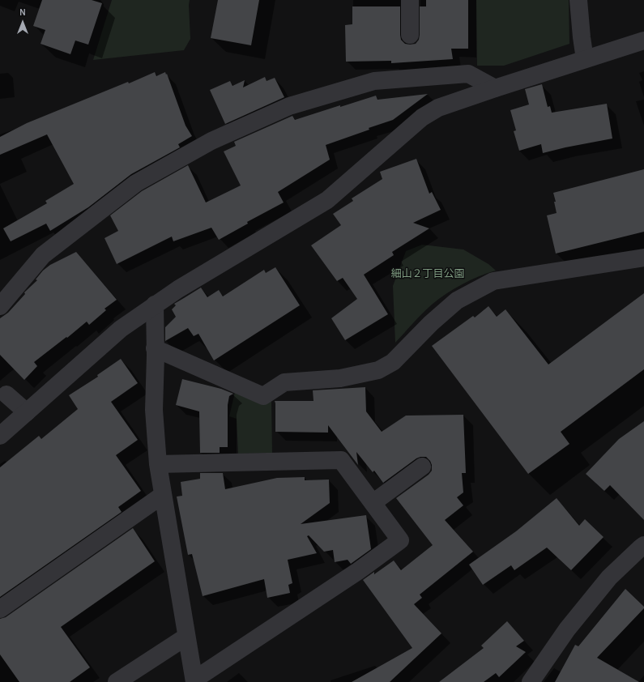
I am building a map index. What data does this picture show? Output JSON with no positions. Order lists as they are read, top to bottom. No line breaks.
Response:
{"parks":["細山２丁目公園"],"north":"top"}
